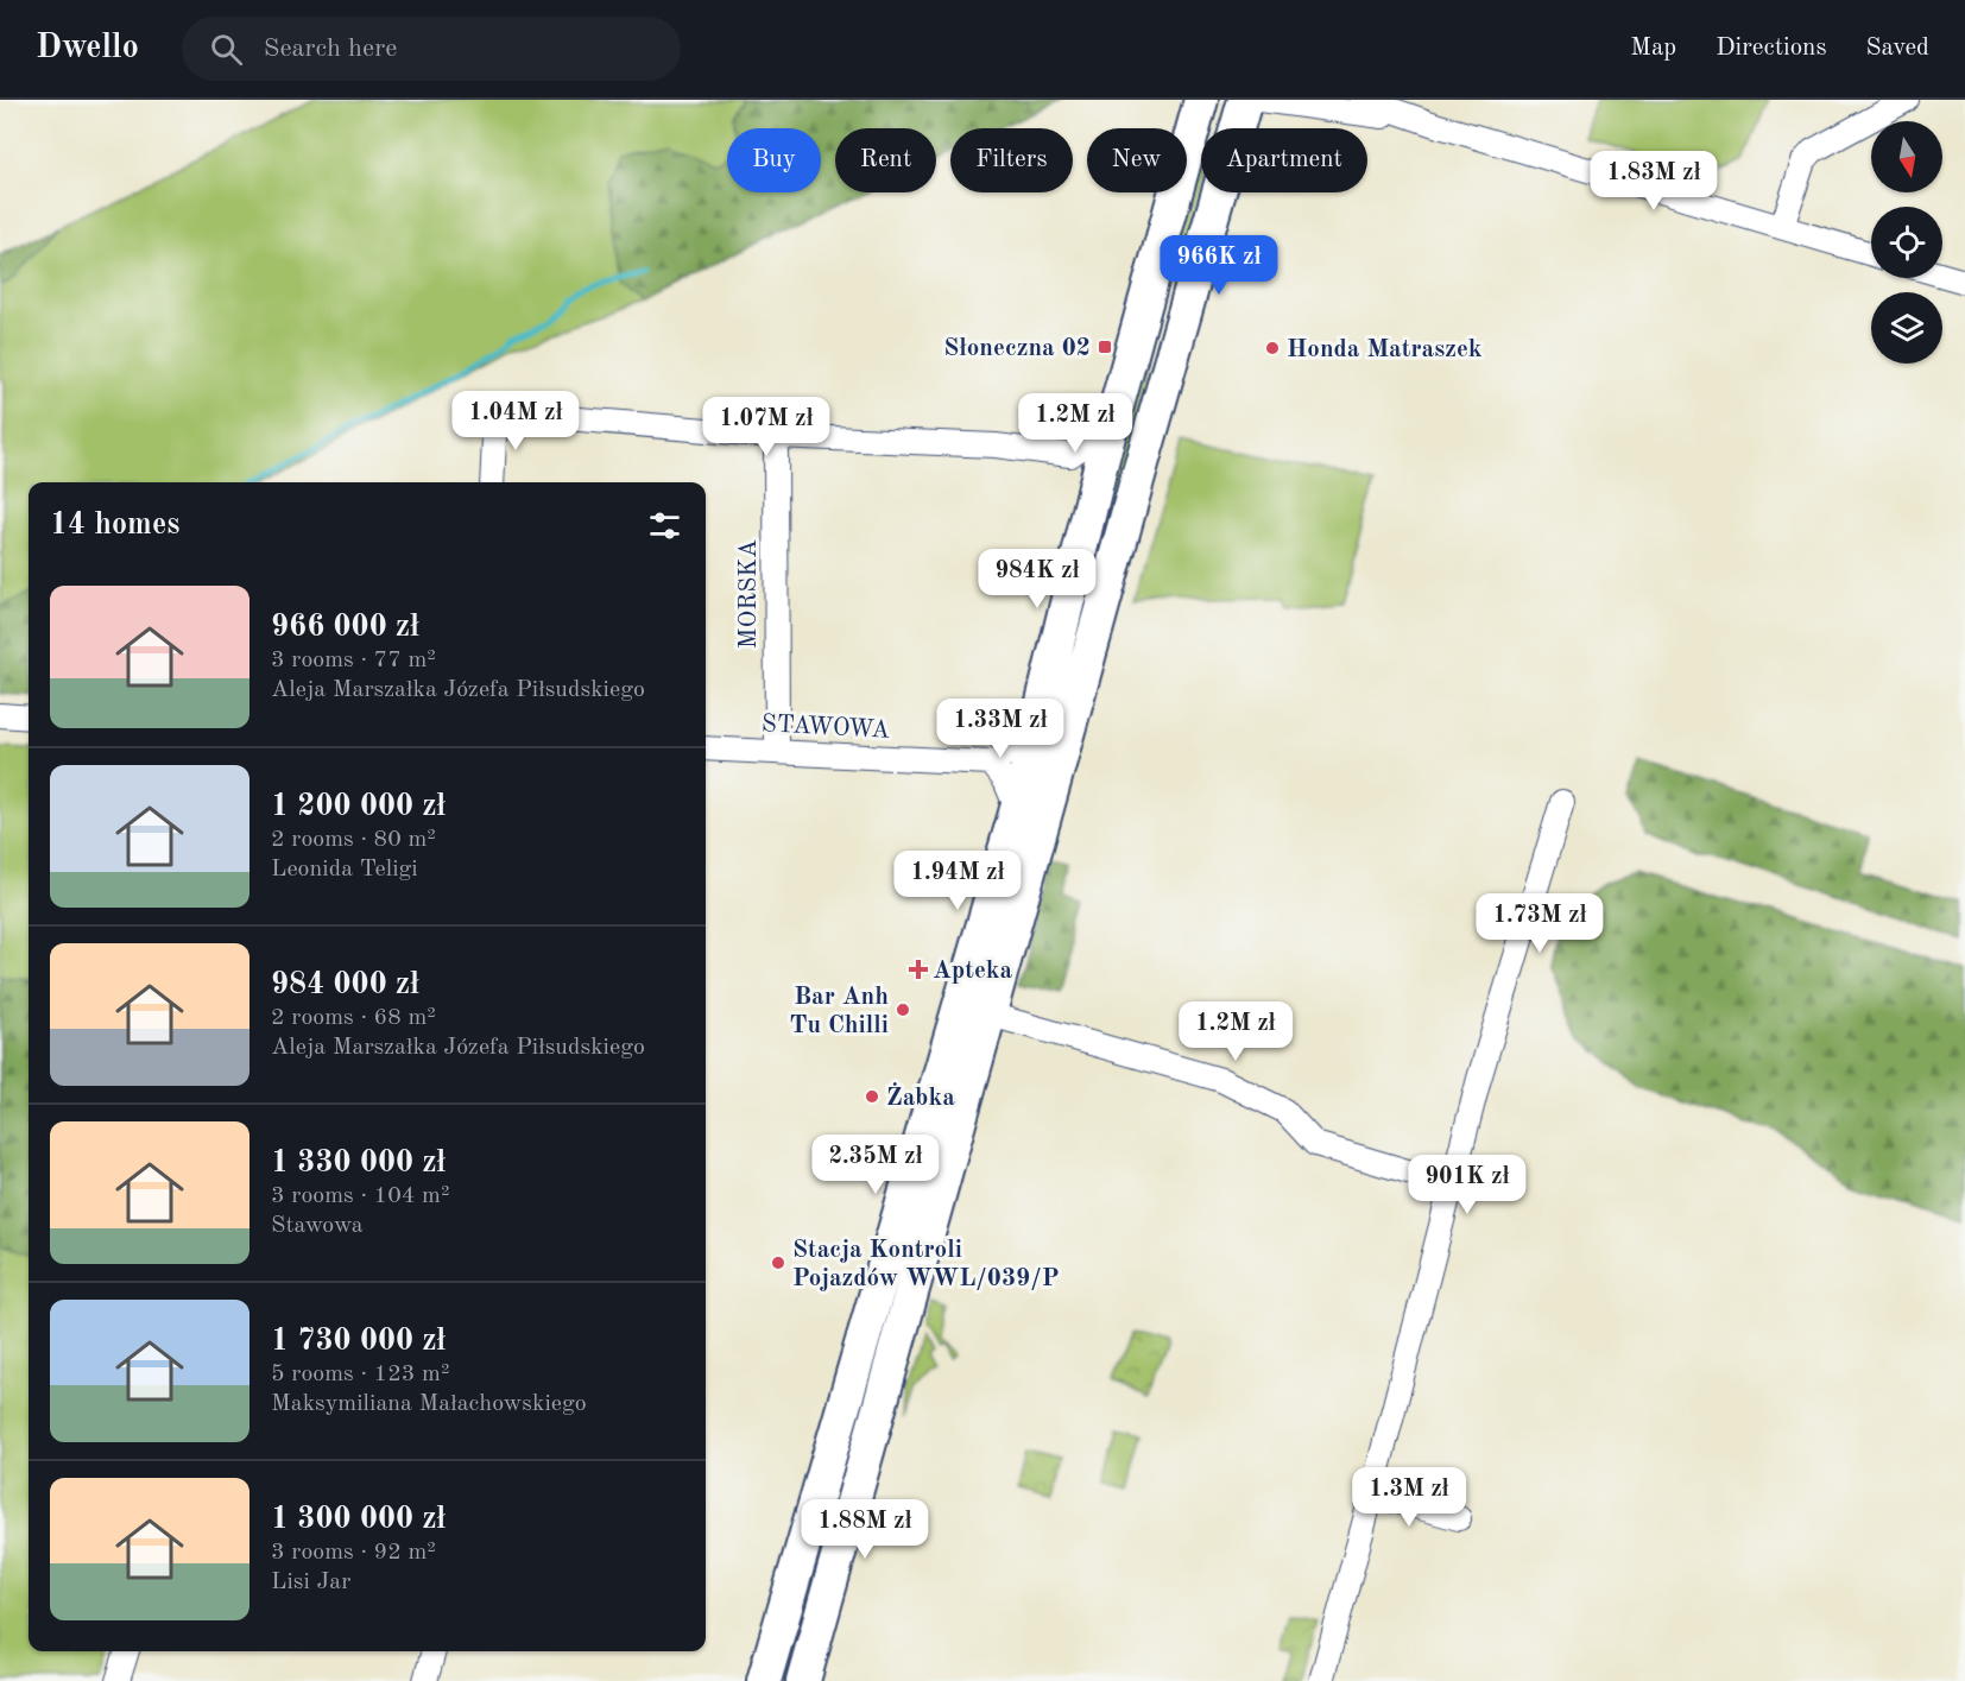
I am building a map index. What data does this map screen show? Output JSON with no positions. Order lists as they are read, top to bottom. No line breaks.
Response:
{"streets":{"street":["MORSKA","STAWOWA"]},"crossings":[["MORSKA","STAWOWA"]],"places":{"transit":["Słoneczna 02"],"other":["Honda Matraszek","Bar Anh Tu Chilli","Żabka","Stacja Kontroli Pojazdów WWL/039/P"],"health":["Apteka"]},"north":"bottom","page":{"header":"Dwello","search":"Search here","nav":["Map","Directions","Saved"],"chip":["Buy","Rent","Filters","New","Apartment"],"price":["1.83M zł","966K zł","1.04M zł","1.2M zł","1.07M zł","984K zł","1.33M zł","1.94M zł","1.73M zł","1.2M zł","2.35M zł","901K zł","1.3M zł","1.88M zł"],"heading":"14 homes","list":[{"name":"966 000 zł","note":"3 rooms · 77 m² · Aleja Marszałka Józefa Piłsudskiego"},{"name":"1 200 000 zł","note":"2 rooms · 80 m² · Leonida Teligi"},{"name":"984 000 zł","note":"2 rooms · 68 m² · Aleja Marszałka Józefa Piłsudskiego"},{"name":"1 330 000 zł","note":"3 rooms · 104 m² · Stawowa"},{"name":"1 730 000 zł","note":"5 rooms · 123 m² · Maksymiliana Małachowskiego"},{"name":"1 300 000 zł","note":"3 rooms · 92 m² · Lisi Jar"}]}}
